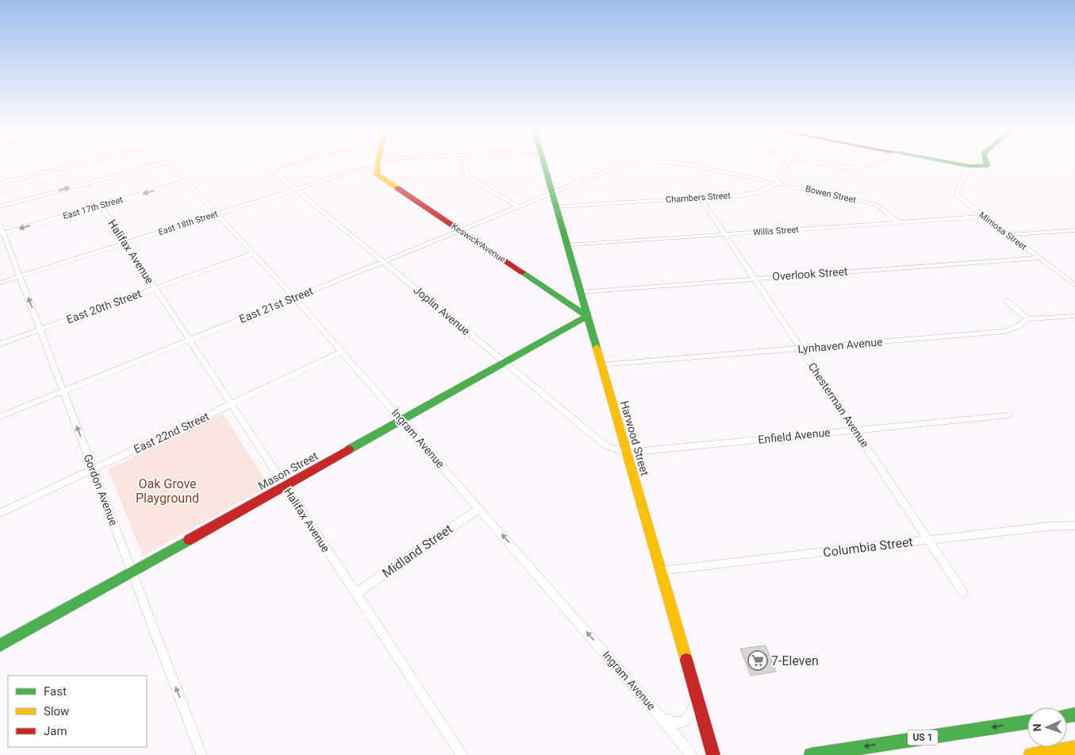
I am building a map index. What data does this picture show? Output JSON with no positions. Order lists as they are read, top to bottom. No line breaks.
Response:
{"streets":{"street":["Bowen Street","Chambers Street","East 17th Street","East 18th Street","Willis Street","Mimosa Street","Keswick Avenue","Halifax Avenue","Overlook Street","East 21st Street","East 20th Street","Joplin Avenue","Lynhaven Avenue","Chesterman Avenue","East 22nd Street","Enfield Avenue","Ingram Avenue","Harwood Street","Mason Street","Gordon Avenue","Columbia Street","Midland Street","US 1"]},"crossings":[["Bowen Street","Chambers Street"],["Bowen Street","Willis Street"],["Bowen Street","East 21st Street"],["Bowen Street","Harwood Street"],["Chambers Street","Chesterman Avenue"],["Chambers Street","Harwood Street"],["East 17th Street","Halifax Avenue"],["East 17th Street","Ingram Avenue"],["East 17th Street","Gordon Avenue"],["East 18th Street","Halifax Avenue"],["East 18th Street","Joplin Avenue"],["East 18th Street","Ingram Avenue"],["East 18th Street","Gordon Avenue"],["Willis Street","Mimosa Street"],["Willis Street","Chesterman Avenue"],["Willis Street","Harwood Street"],["Mimosa Street","Overlook Street"],["Keswick Avenue","East 21st Street"],["Keswick Avenue","Harwood Street"],["Keswick Avenue","Mason Street"],["Halifax Avenue","East 21st Street"],["Halifax Avenue","East 20th Street"],["Halifax Avenue","East 22nd Street"],["Halifax Avenue","Mason Street"],["Halifax Avenue","Midland Street"],["Overlook Street","Chesterman Avenue"],["Overlook Street","Harwood Street"],["East 21st Street","Joplin Avenue"],["East 21st Street","Ingram Avenue"],["East 21st Street","Harwood Street"],["East 21st Street","Gordon Avenue"],["East 20th Street","Ingram Avenue"],["East 20th Street","Gordon Avenue"],["Joplin Avenue","Enfield Avenue"],["Joplin Avenue","Harwood Street"],["Joplin Avenue","Mason Street"],["Lynhaven Avenue","Chesterman Avenue"],["Lynhaven Avenue","Harwood Street"],["Chesterman Avenue","Enfield Avenue"],["Chesterman Avenue","Columbia Street"],["East 22nd Street","Ingram Avenue"],["East 22nd Street","Gordon Avenue"],["Enfield Avenue","Harwood Street"],["Ingram Avenue","Mason Street"],["Ingram Avenue","Midland Street"],["Harwood Street","Mason Street"],["Harwood Street","Columbia Street"],["Mason Street","Gordon Avenue"]],"one_way":["Ingram Avenue","Gordon Avenue"],"parks":["Oak Grove Playground"],"places":{"supermarket":["7-Eleven"]},"legend":["Fast","Slow","Jam"],"north":"left"}
